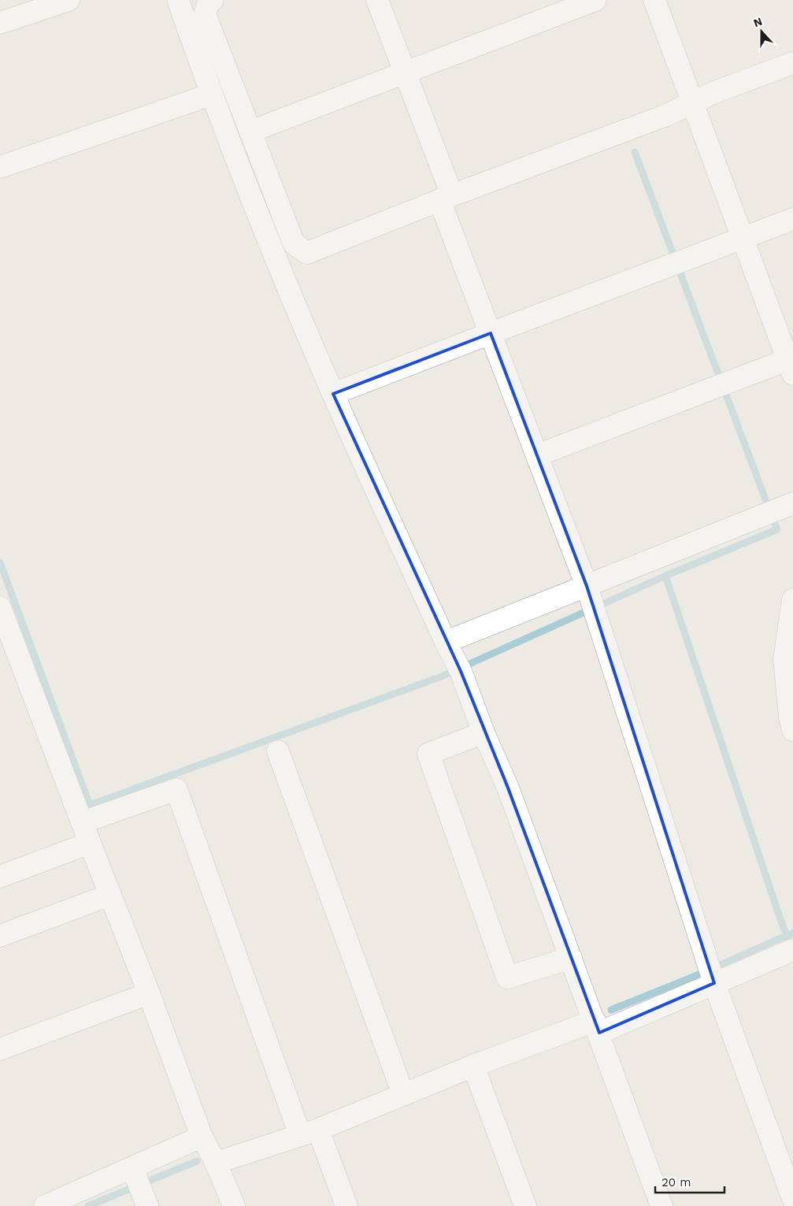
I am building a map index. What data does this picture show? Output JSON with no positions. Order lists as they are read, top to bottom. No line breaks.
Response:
{"scale_bar":"20 m","north":"top"}
